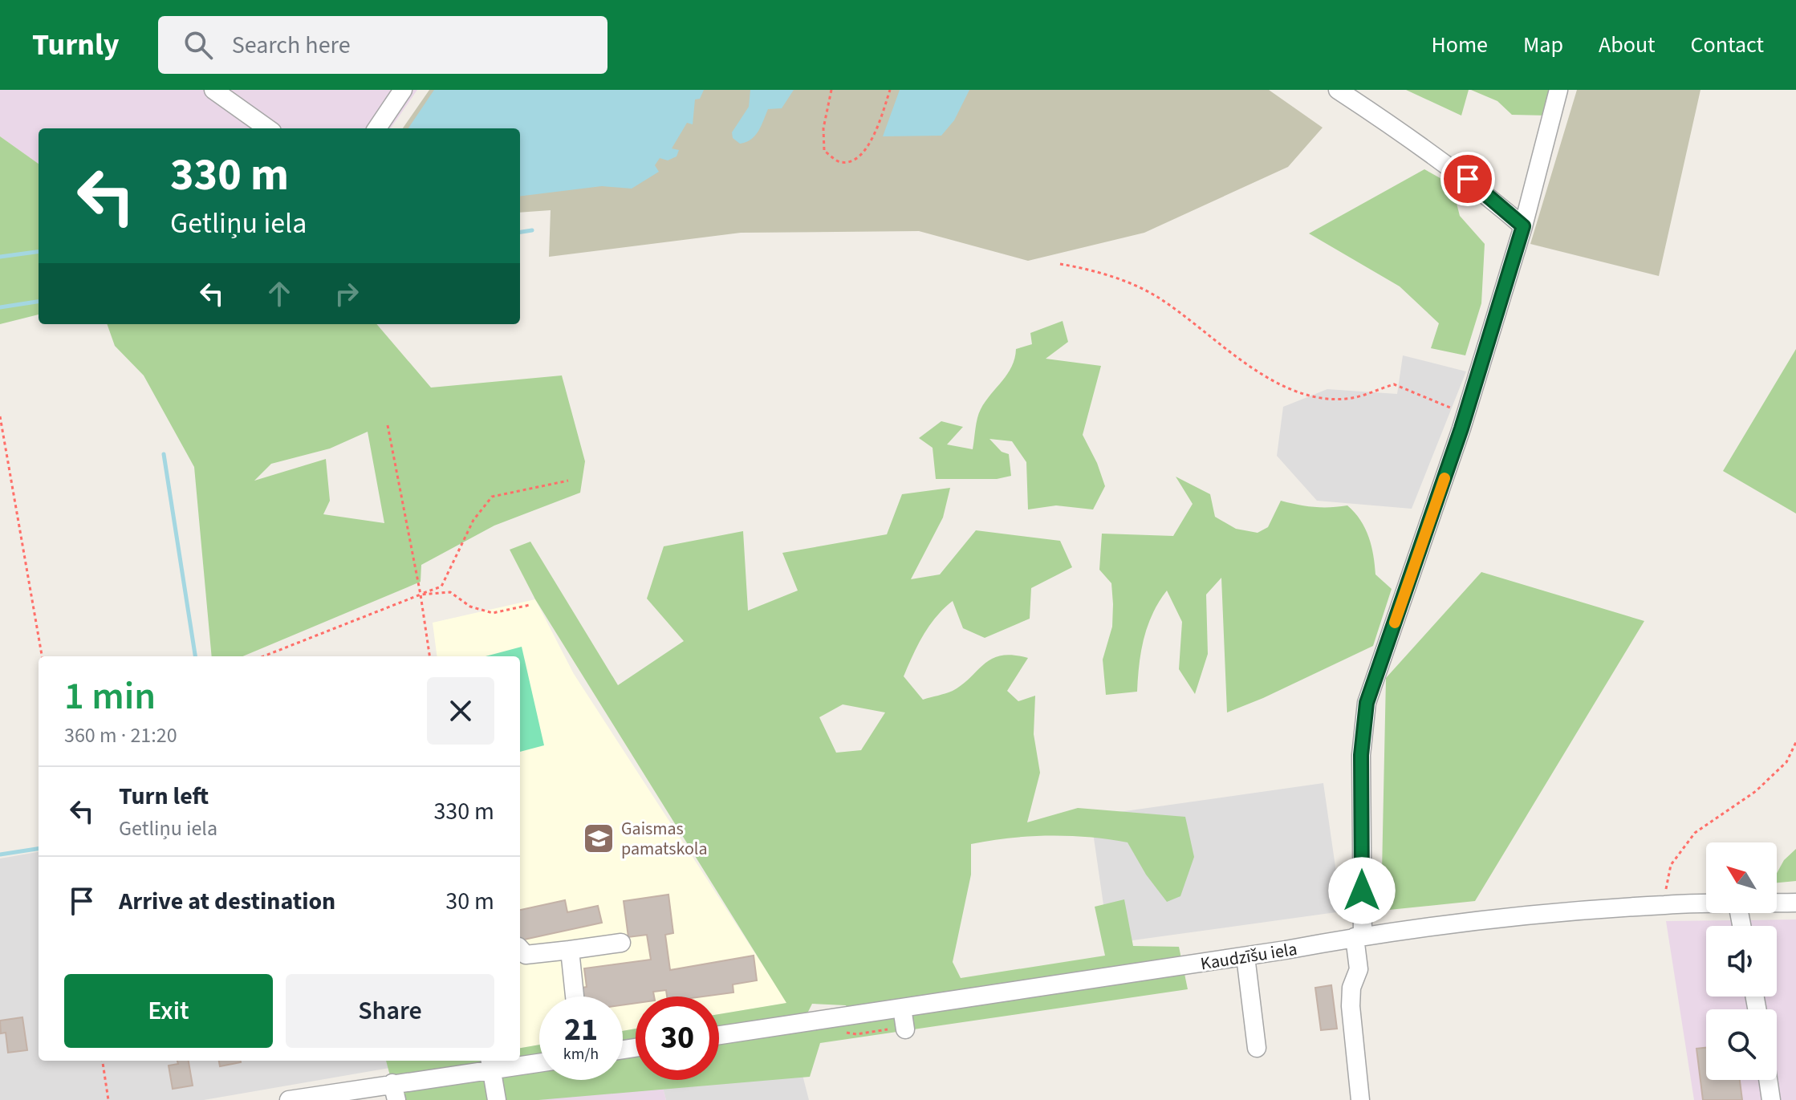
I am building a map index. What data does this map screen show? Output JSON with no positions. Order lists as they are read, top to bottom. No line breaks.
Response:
{"streets":{"street":["Kaudzīšu iela"]},"places":{"school or university":["Gaismas pamatskola"]},"north":"top left","page":{"header":"Turnly","search":"Search here","nav":["Home","Map","About","Contact"],"turn":["330 m","Getliņu iela"],"heading":["1 min","360 m · 21:20"],"list":[{"name":"Turn left","note":"Getliņu iela","value":"330 m"},{"name":"Arrive at destination","value":"30 m"}],"buttons":["Exit","Share"],"speed":"21 km/h","limit":"30"}}
